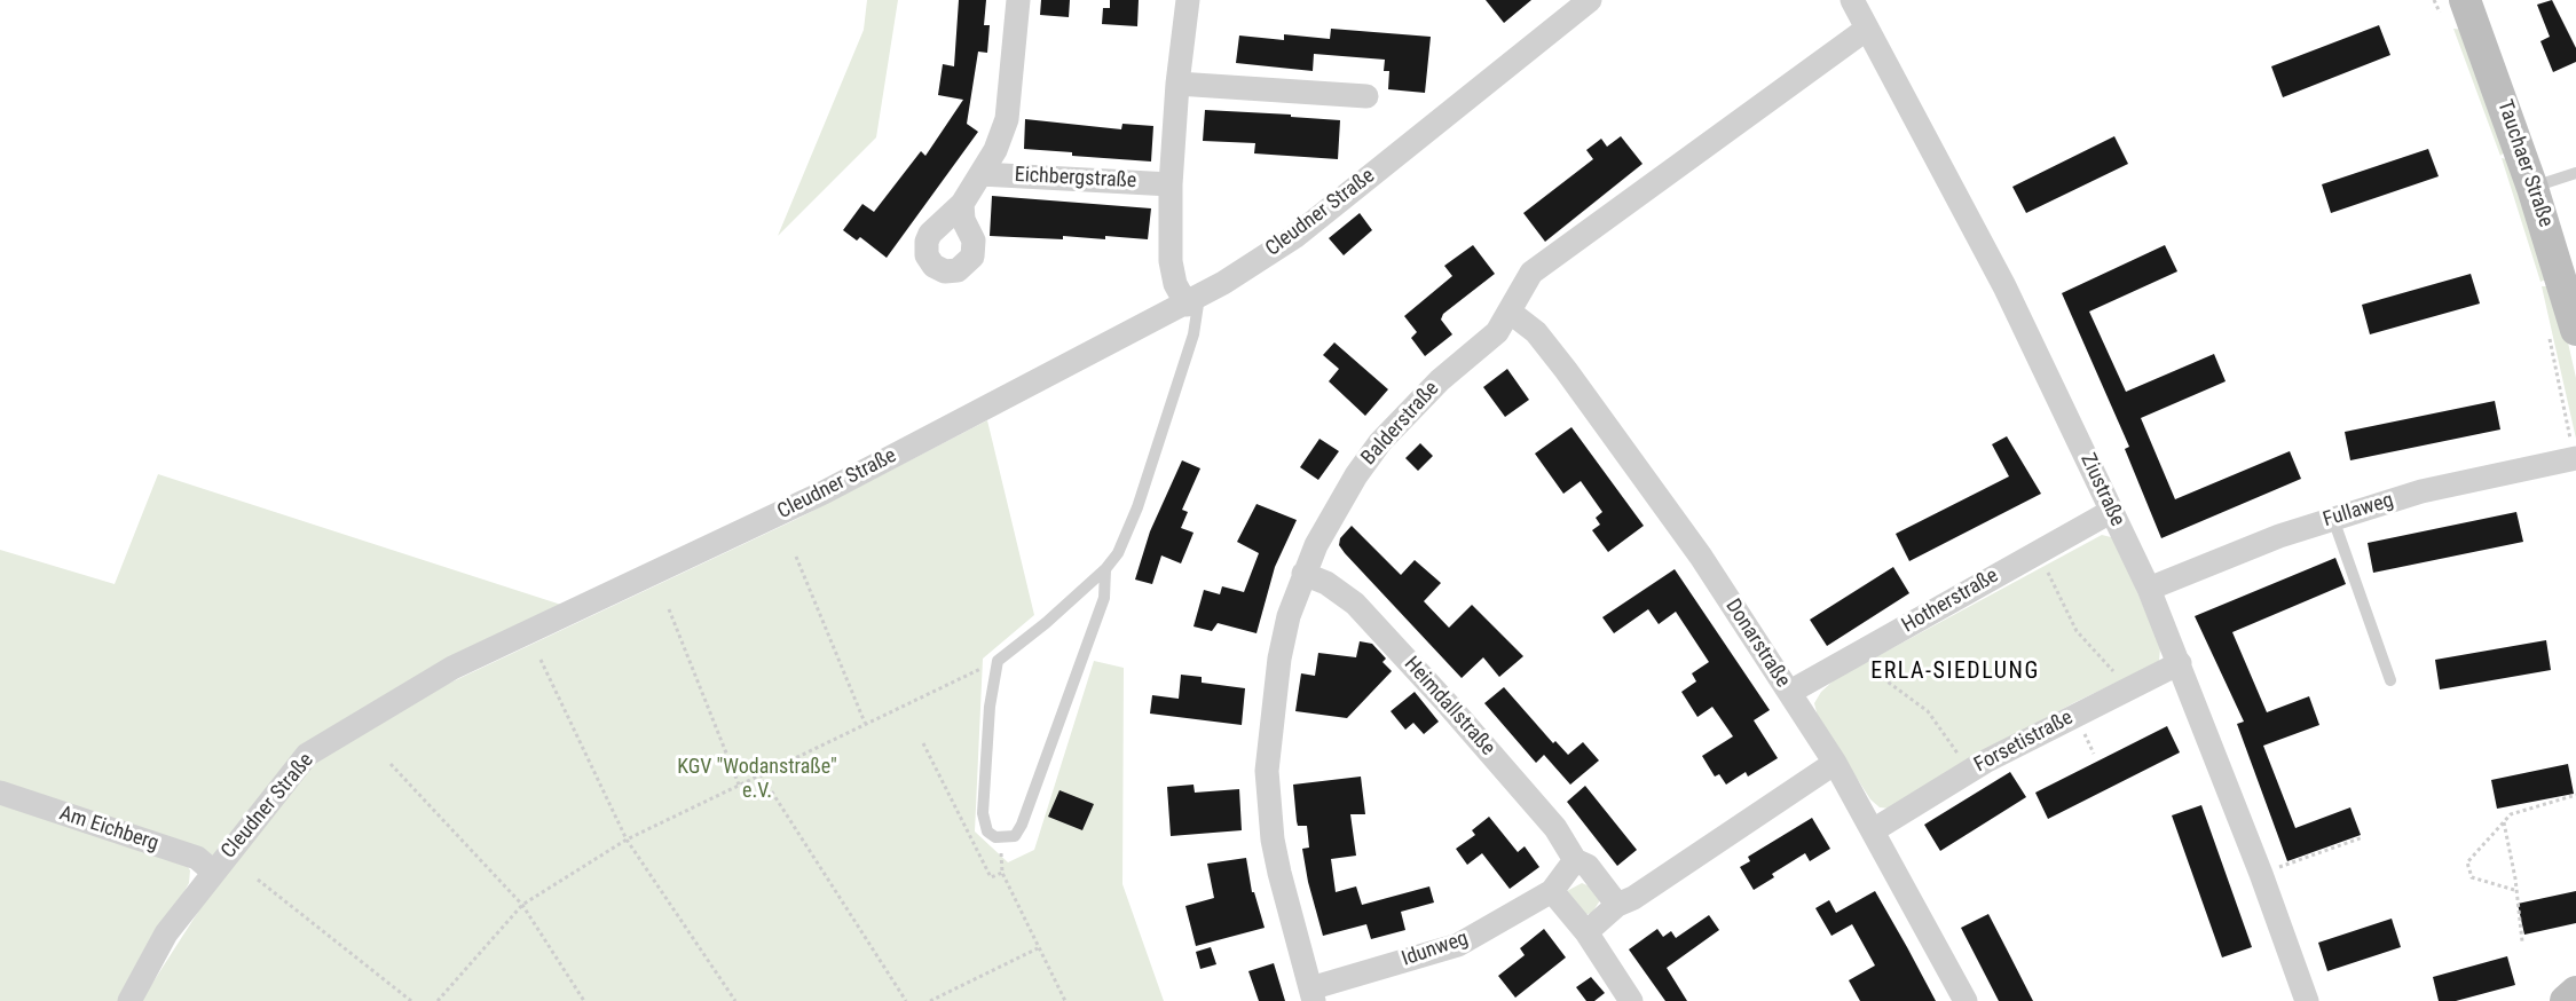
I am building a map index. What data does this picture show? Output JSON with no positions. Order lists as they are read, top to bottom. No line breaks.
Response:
{"streets":{"main road":["Tauchaer Straße"],"street":["Eichbergstraße","Cleudner Straße","Balderstraße","Ziustraße","Fullaweg","Hotherstraße","Donarstraße","Heimdallstraße","Forsetistraße","Am Eichberg","Idunweg"]},"crossings":[["Cleudner Straße","Am Eichberg"],["Balderstraße","Ziustraße"],["Balderstraße","Donarstraße"],["Balderstraße","Heimdallstraße"],["Balderstraße","Idunweg"],["Ziustraße","Fullaweg"],["Ziustraße","Hotherstraße"],["Ziustraße","Forsetistraße"],["Hotherstraße","Donarstraße"],["Donarstraße","Forsetistraße"]],"districts":["ERLA-SIEDLUNG"],"parks":["KGV \"Wodanstraße\" e.V."]}
